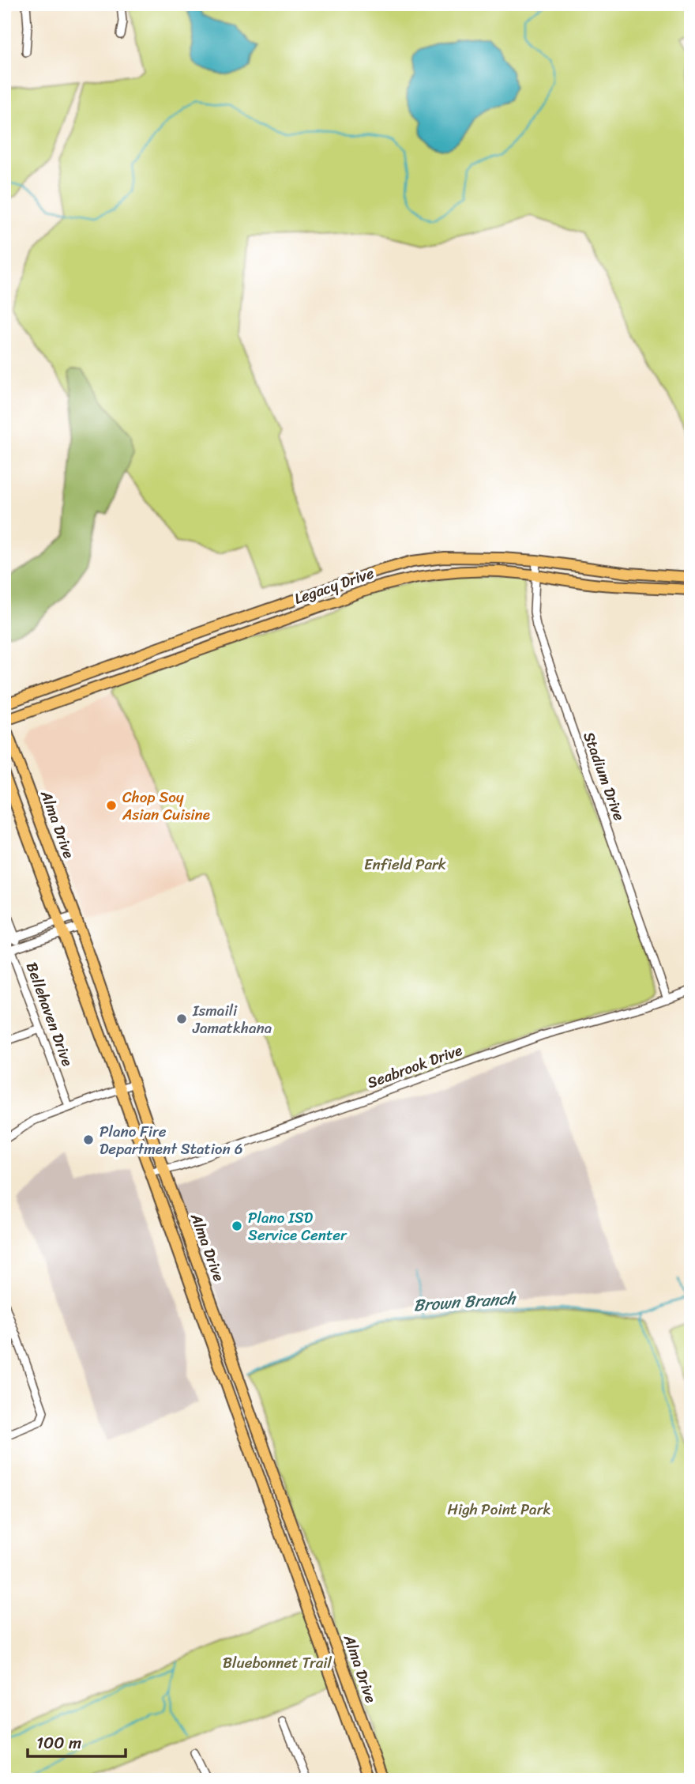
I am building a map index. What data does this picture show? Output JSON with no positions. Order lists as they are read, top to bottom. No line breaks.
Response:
{"streets":{"main road":["Legacy Drive","Alma Drive"],"street":["Stadium Drive","Bellehaven Drive","Seabrook Drive"]},"crossings":[["Legacy Drive","Stadium Drive"],["Legacy Drive","Alma Drive"],["Stadium Drive","Seabrook Drive"],["Alma Drive","Seabrook Drive"]],"water":["Brown Branch"],"parks":["Enfield Park","High Point Park","Bluebonnet Trail"],"places":["Chop Soy Asian Cuisine","Ismaili Jamatkhana","Plano Fire Department Station 6","Plano ISD Service Center"],"scale_bar":"100 m"}
